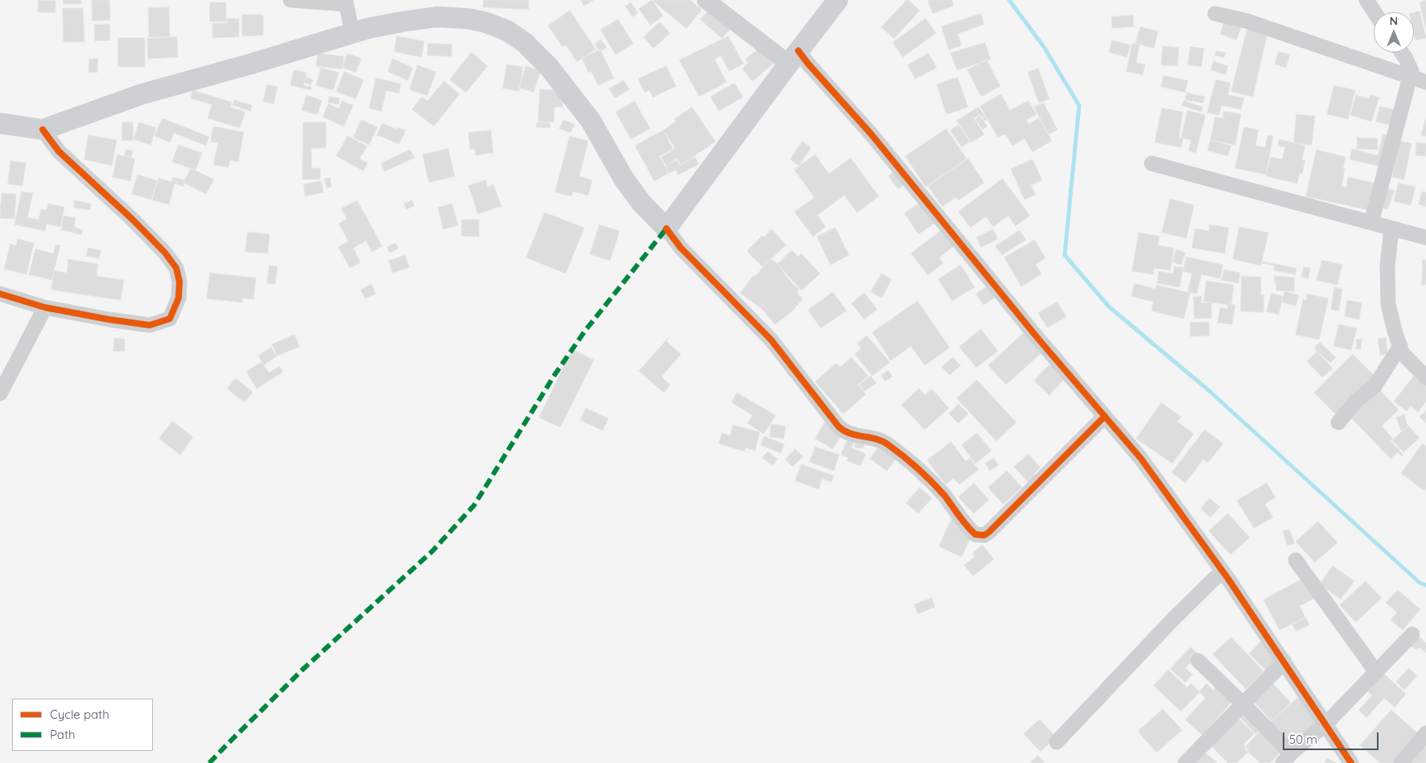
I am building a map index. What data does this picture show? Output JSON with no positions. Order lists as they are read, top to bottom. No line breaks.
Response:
{"legend":["Cycle path","Path"],"scale_bar":"50 m","north":"top"}
